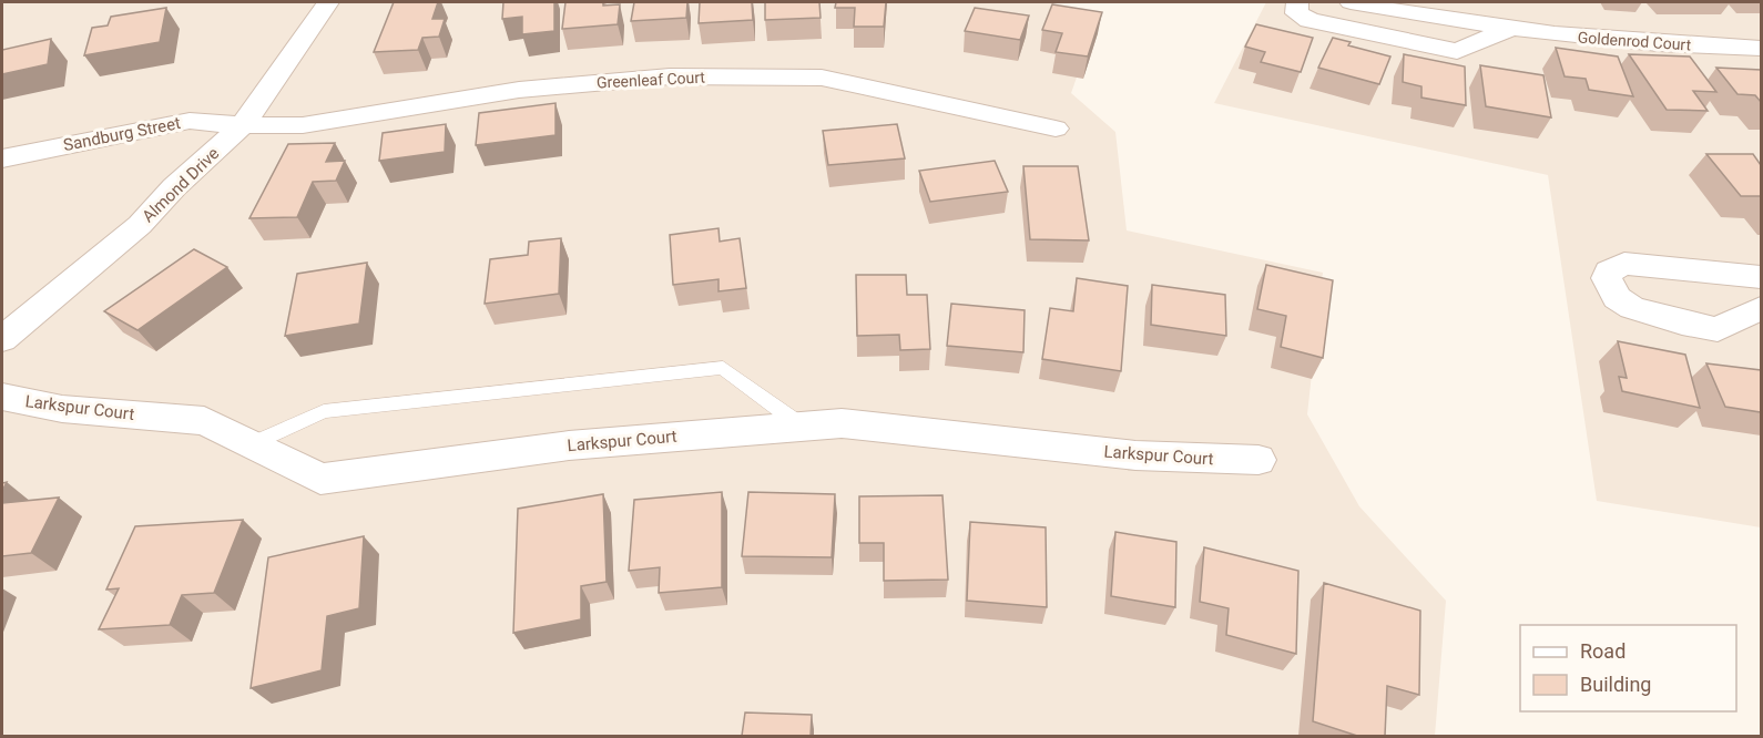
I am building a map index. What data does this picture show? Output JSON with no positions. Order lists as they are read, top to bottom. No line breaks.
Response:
{"streets":{"street":["Goldenrod Court","Greenleaf Court","Sandburg Street","Almond Drive","Larkspur Court"]},"crossings":[["Greenleaf Court","Sandburg Street"],["Greenleaf Court","Almond Drive"],["Sandburg Street","Almond Drive"]],"legend":["Road","Building"]}
